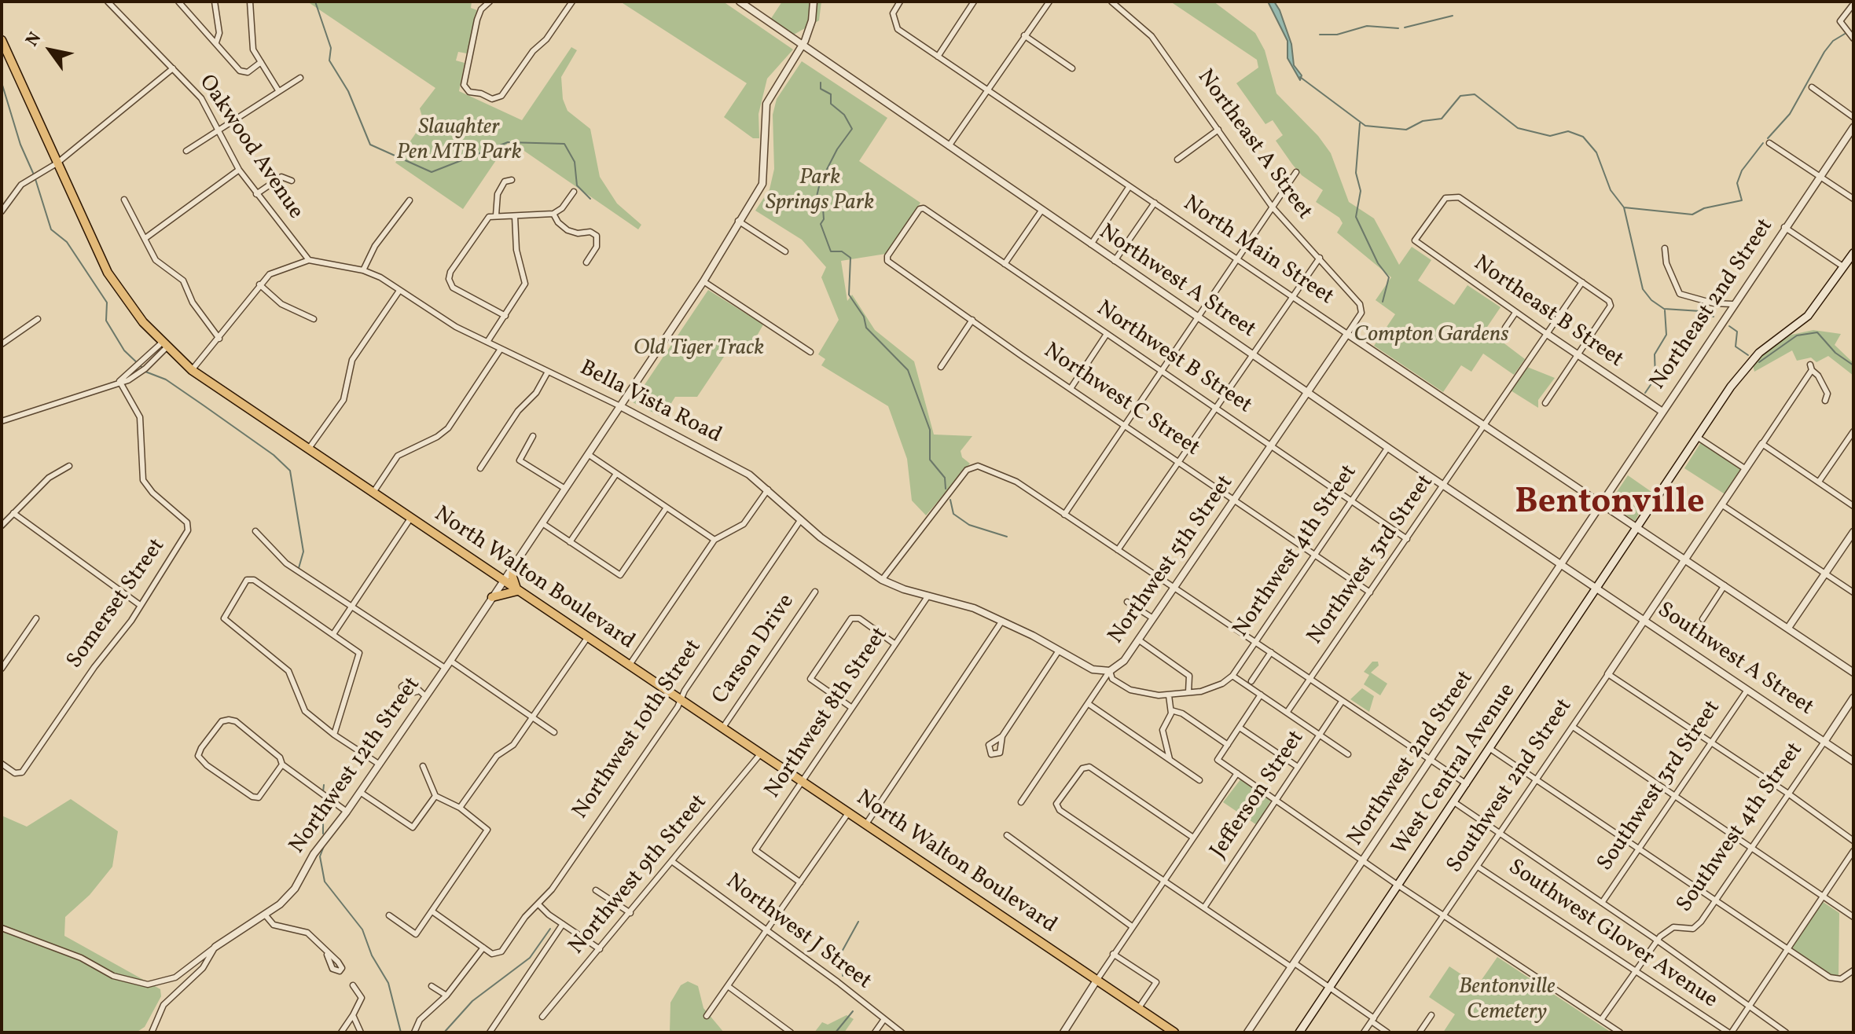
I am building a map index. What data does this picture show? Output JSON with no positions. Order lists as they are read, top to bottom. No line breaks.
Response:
{"streets":{"main road":["North Walton Boulevard","West Central Avenue"],"street":["Northeast A Street","Oakwood Avenue","North Main Street","Northwest A Street","Northeast 2nd Street","Northeast B Street","Northwest B Street","Northwest C Street","Bella Vista Road","Northwest 4th Street","Northwest 5th Street","Northwest 3rd Street","Somerset Street","Carson Drive","Southwest A Street","Northwest 8th Street","Northwest 10th Street","Northwest 2nd Street","Northwest 12th Street","Southwest 2nd Street","Southwest 3rd Street","Jefferson Street","Southwest 4th Street","Northwest 9th Street","Northwest J Street","Southwest Glover Avenue"]},"crossings":[["Northeast A Street","North Main Street"],["Northeast A Street","Northwest 5th Street"],["Oakwood Avenue","Bella Vista Road"],["North Main Street","Northeast 2nd Street"],["North Main Street","Northwest 5th Street"],["North Main Street","Northwest 3rd Street"],["North Main Street","Northwest 2nd Street"],["North Main Street","West Central Avenue"],["North Main Street","Southwest 2nd Street"],["Northwest A Street","Northwest 4th Street"],["Northwest A Street","Northwest 5th Street"],["Northwest A Street","Northwest 3rd Street"],["Northwest A Street","Southwest A Street"],["Northwest A Street","Northwest 2nd Street"],["Northwest A Street","Northwest 12th Street"],["Northwest A Street","West Central Avenue"],["Northeast 2nd Street","Northeast B Street"],["Northeast 2nd Street","Northwest 2nd Street"],["Northeast B Street","Northwest 3rd Street"],["Northwest B Street","Northwest C Street"],["Northwest B Street","Northwest 4th Street"],["Northwest B Street","Northwest 5th Street"],["Northwest B Street","Northwest 3rd Street"],["Northwest C Street","Northwest 4th Street"],["Northwest C Street","Northwest 5th Street"],["Northwest C Street","Northwest 3rd Street"],["Bella Vista Road","Northwest 5th Street"],["Bella Vista Road","North Walton Boulevard"],["Bella Vista Road","Northwest 8th Street"],["Bella Vista Road","Northwest 10th Street"],["Bella Vista Road","Northwest 12th Street"],["North Walton Boulevard","Carson Drive"],["North Walton Boulevard","Northwest 8th Street"],["North Walton Boulevard","Northwest 10th Street"],["North Walton Boulevard","Northwest 12th Street"],["North Walton Boulevard","Northwest 9th Street"],["Southwest A Street","West Central Avenue"],["Southwest A Street","Southwest 2nd Street"],["Southwest A Street","Southwest 3rd Street"],["Southwest A Street","Southwest 4th Street"],["Southwest 2nd Street","Southwest Glover Avenue"],["Southwest 4th Street","Southwest Glover Avenue"],["Northwest 9th Street","Northwest J Street"]],"districts":["Bentonville"],"parks":["Slaughter Pen MTB Park","Park Springs Park","Compton Gardens","Old Tiger Track","Bentonville Cemetery"],"north":"top left"}
